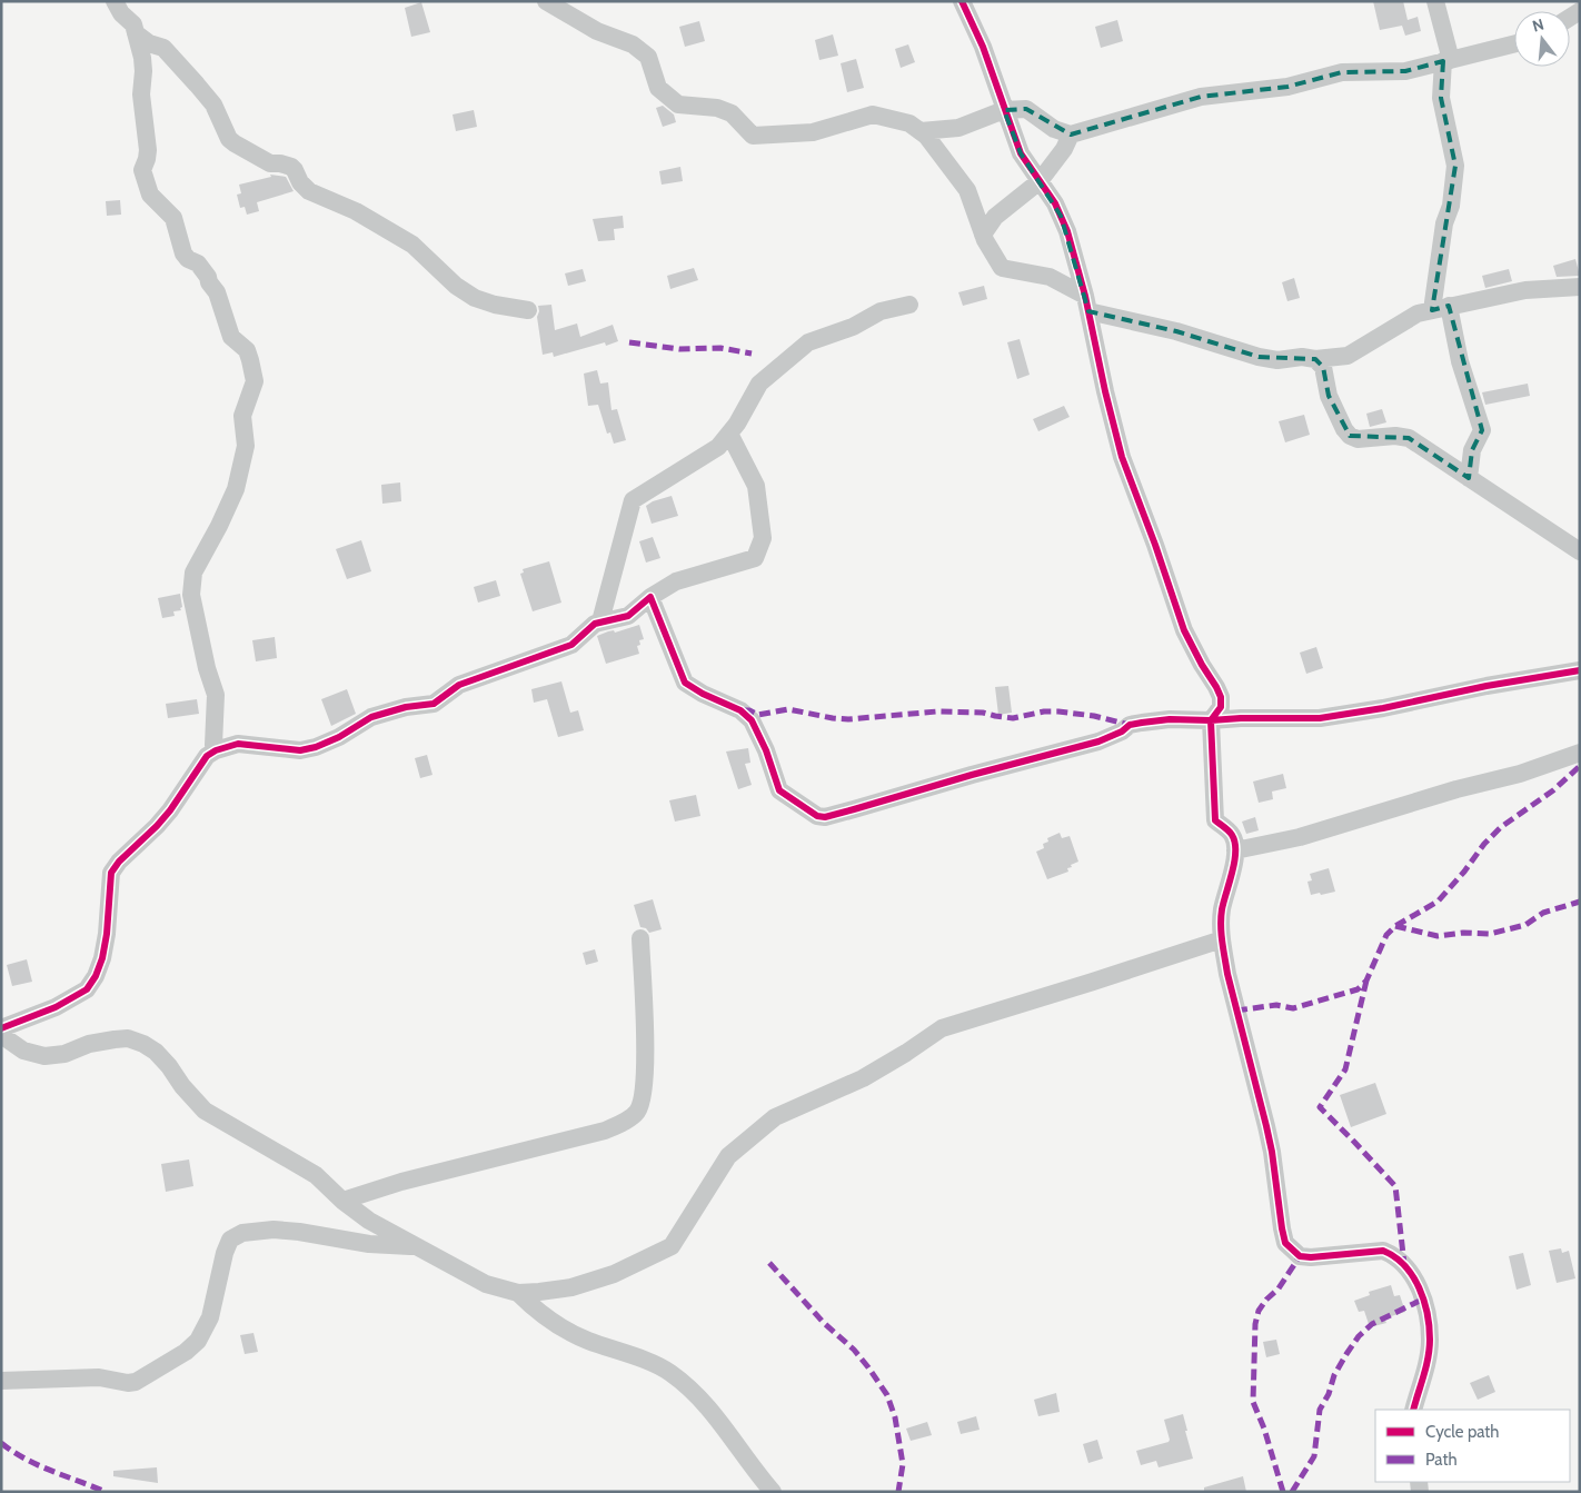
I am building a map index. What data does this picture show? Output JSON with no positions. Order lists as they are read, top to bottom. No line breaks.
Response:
{"legend":["Cycle path","Path"],"north":"top"}
